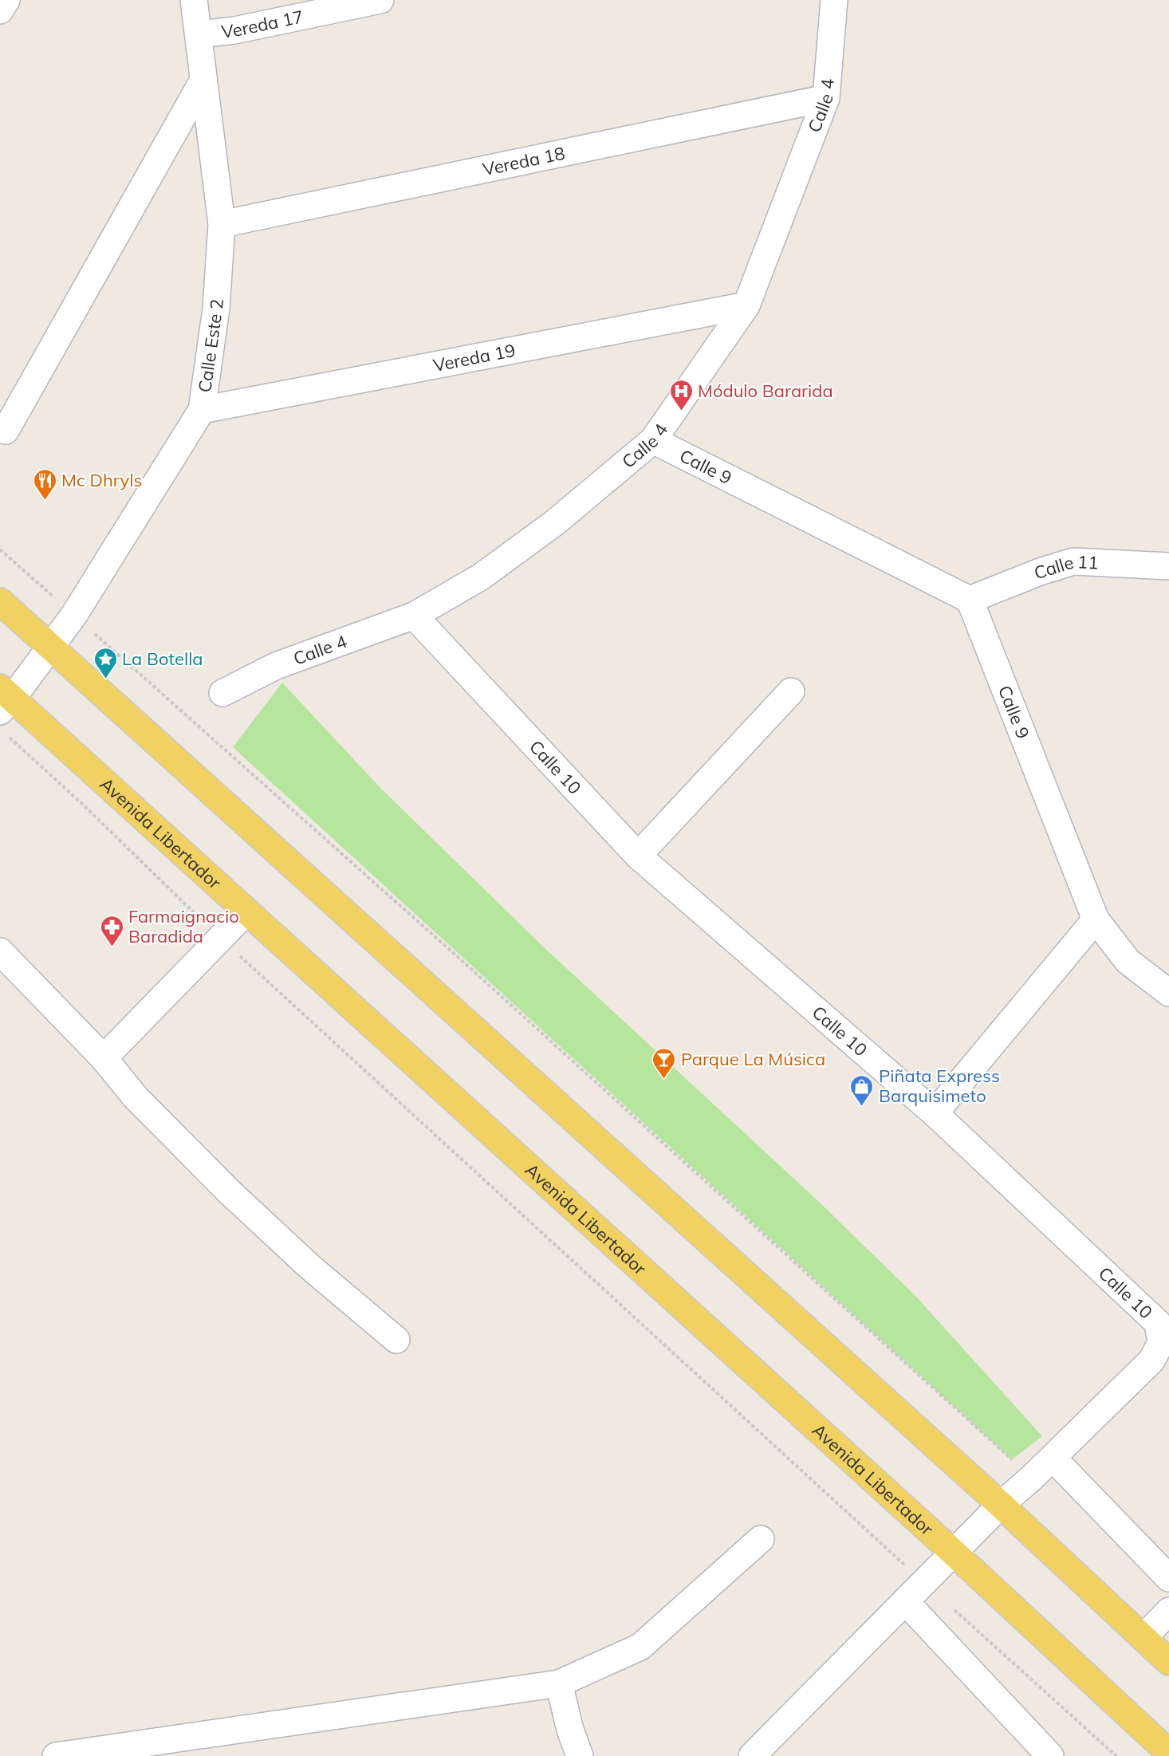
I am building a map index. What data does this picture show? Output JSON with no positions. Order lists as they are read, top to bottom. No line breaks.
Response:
{"streets":{"main road":["Avenida Libertador"],"street":["Vereda 17","Calle 4","Vereda 18","Calle Este 2","Vereda 19","Calle 9","Calle 11","Calle 10"]},"crossings":[["Vereda 17","Calle Este 2"],["Calle 4","Vereda 18"],["Calle 4","Vereda 19"],["Calle 4","Calle 9"],["Calle 4","Calle 10"],["Vereda 18","Calle Este 2"],["Calle Este 2","Vereda 19"],["Calle Este 2","Avenida Libertador"],["Calle 9","Calle 11"],["Calle 10","Avenida Libertador"]],"places":{"hospital":["Módulo Bararida"],"restaurant":["Mc Dhryls"],"place":["La Botella"],"pharmacy":["Farmaignacio Baradida"],"bar":["Parque La Música"],"shop":["Piñata Express Barquisimeto"]}}
